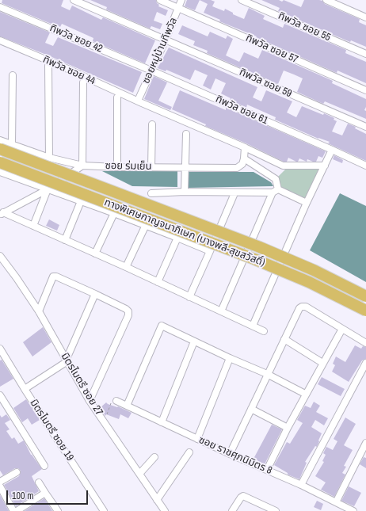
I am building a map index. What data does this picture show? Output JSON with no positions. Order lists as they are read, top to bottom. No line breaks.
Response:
{"streets":{"highway":["ทางพิเศษกาญจนาภิเษก (บางพลี-สุขสวัสดิ์)"],"street":["ทิพวัล ซอย 55","ทิพวัล ซอย 42","ทิพวัล ซอย 57","ซอยหมู่บ้านทิพวัล","ทิพวัล ซอย 44","ทิพวัล ซอย 59","ทิพวัล ซอย 61","ซอย ร่มเย็น","มิตรไมตรี ซอย 27","มิตรไมตรี ซอย 19","ซอย ราชศุภนิมิตร 8"]},"crossings":[["ทิพวัล ซอย 42","ซอยหมู่บ้านทิพวัล"],["ทิพวัล ซอย 42","ทิพวัล ซอย 61"],["ทิพวัล ซอย 57","ซอยหมู่บ้านทิพวัล"],["ซอยหมู่บ้านทิพวัล","ทิพวัล ซอย 44"],["ซอยหมู่บ้านทิพวัล","ทิพวัล ซอย 59"],["ซอยหมู่บ้านทิพวัล","ทิพวัล ซอย 61"]],"scale_bar":"100 m"}
